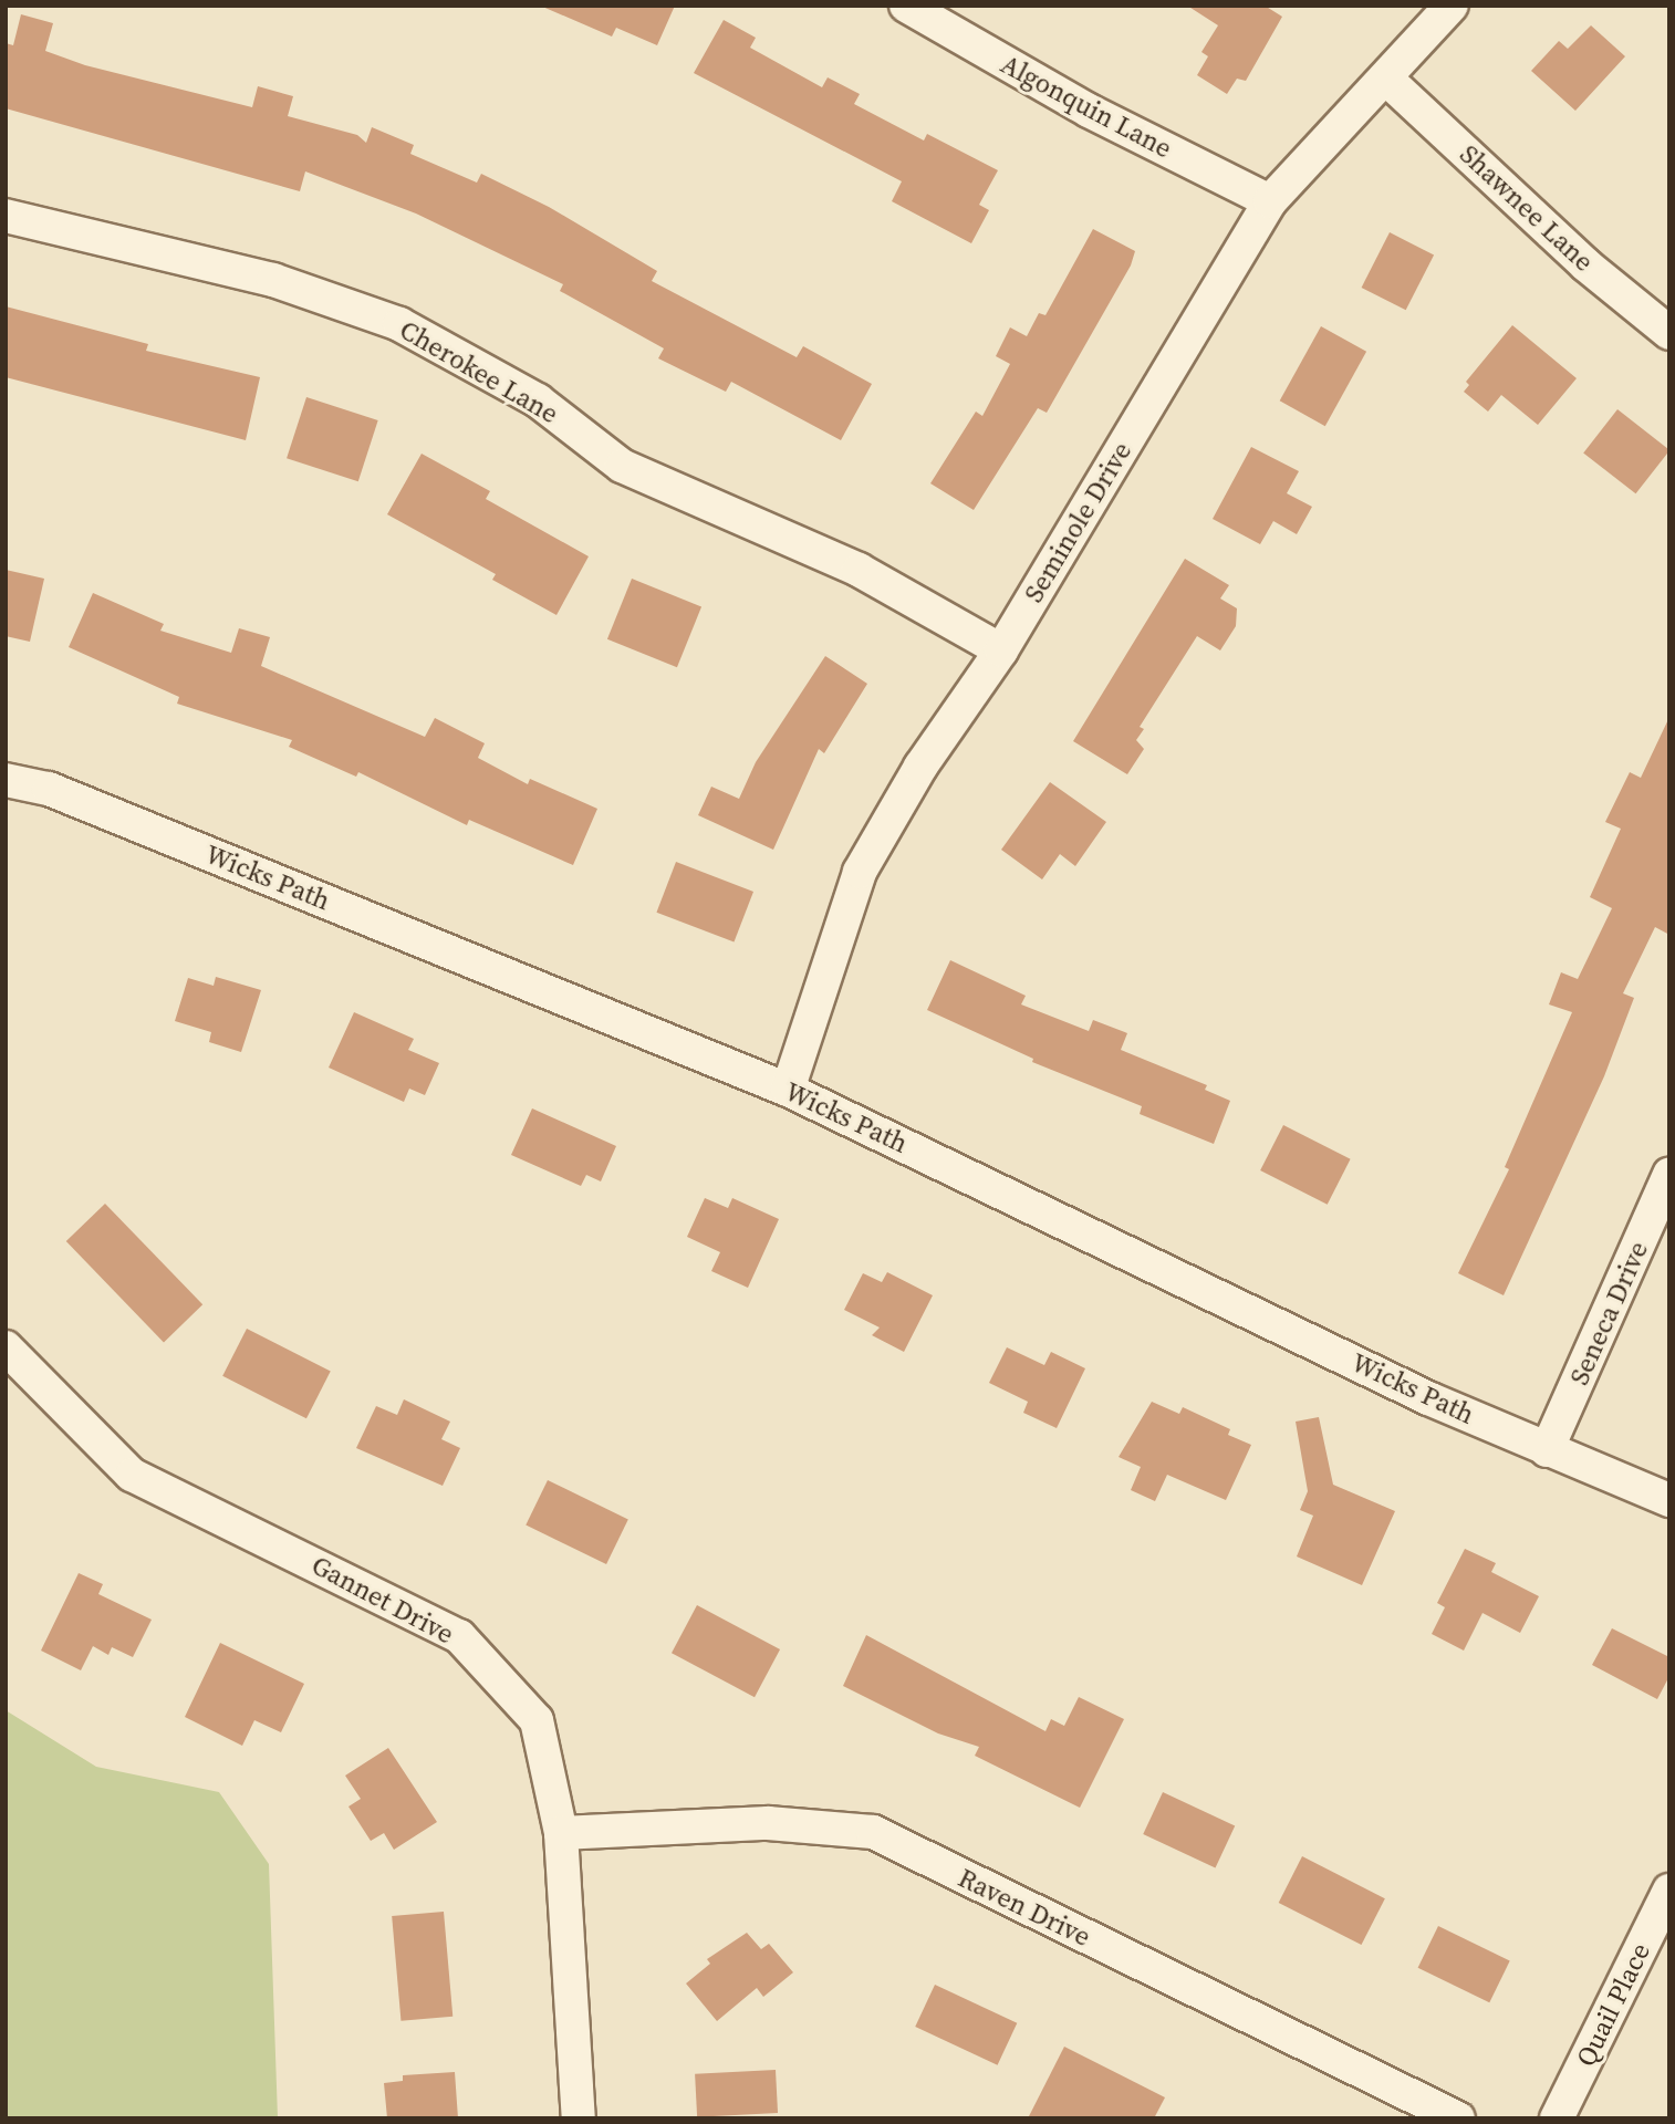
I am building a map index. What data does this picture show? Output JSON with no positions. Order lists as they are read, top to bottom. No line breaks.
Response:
{"streets":{"street":["Algonquin Lane","Shawnee Lane","Cherokee Lane","Seminole Drive","Wicks Path","Seneca Drive","Gannet Drive","Raven Drive","Quail Place"]},"crossings":[["Algonquin Lane","Seminole Drive"],["Shawnee Lane","Seminole Drive"],["Cherokee Lane","Seminole Drive"],["Seminole Drive","Wicks Path"],["Wicks Path","Seneca Drive"],["Gannet Drive","Raven Drive"]]}
